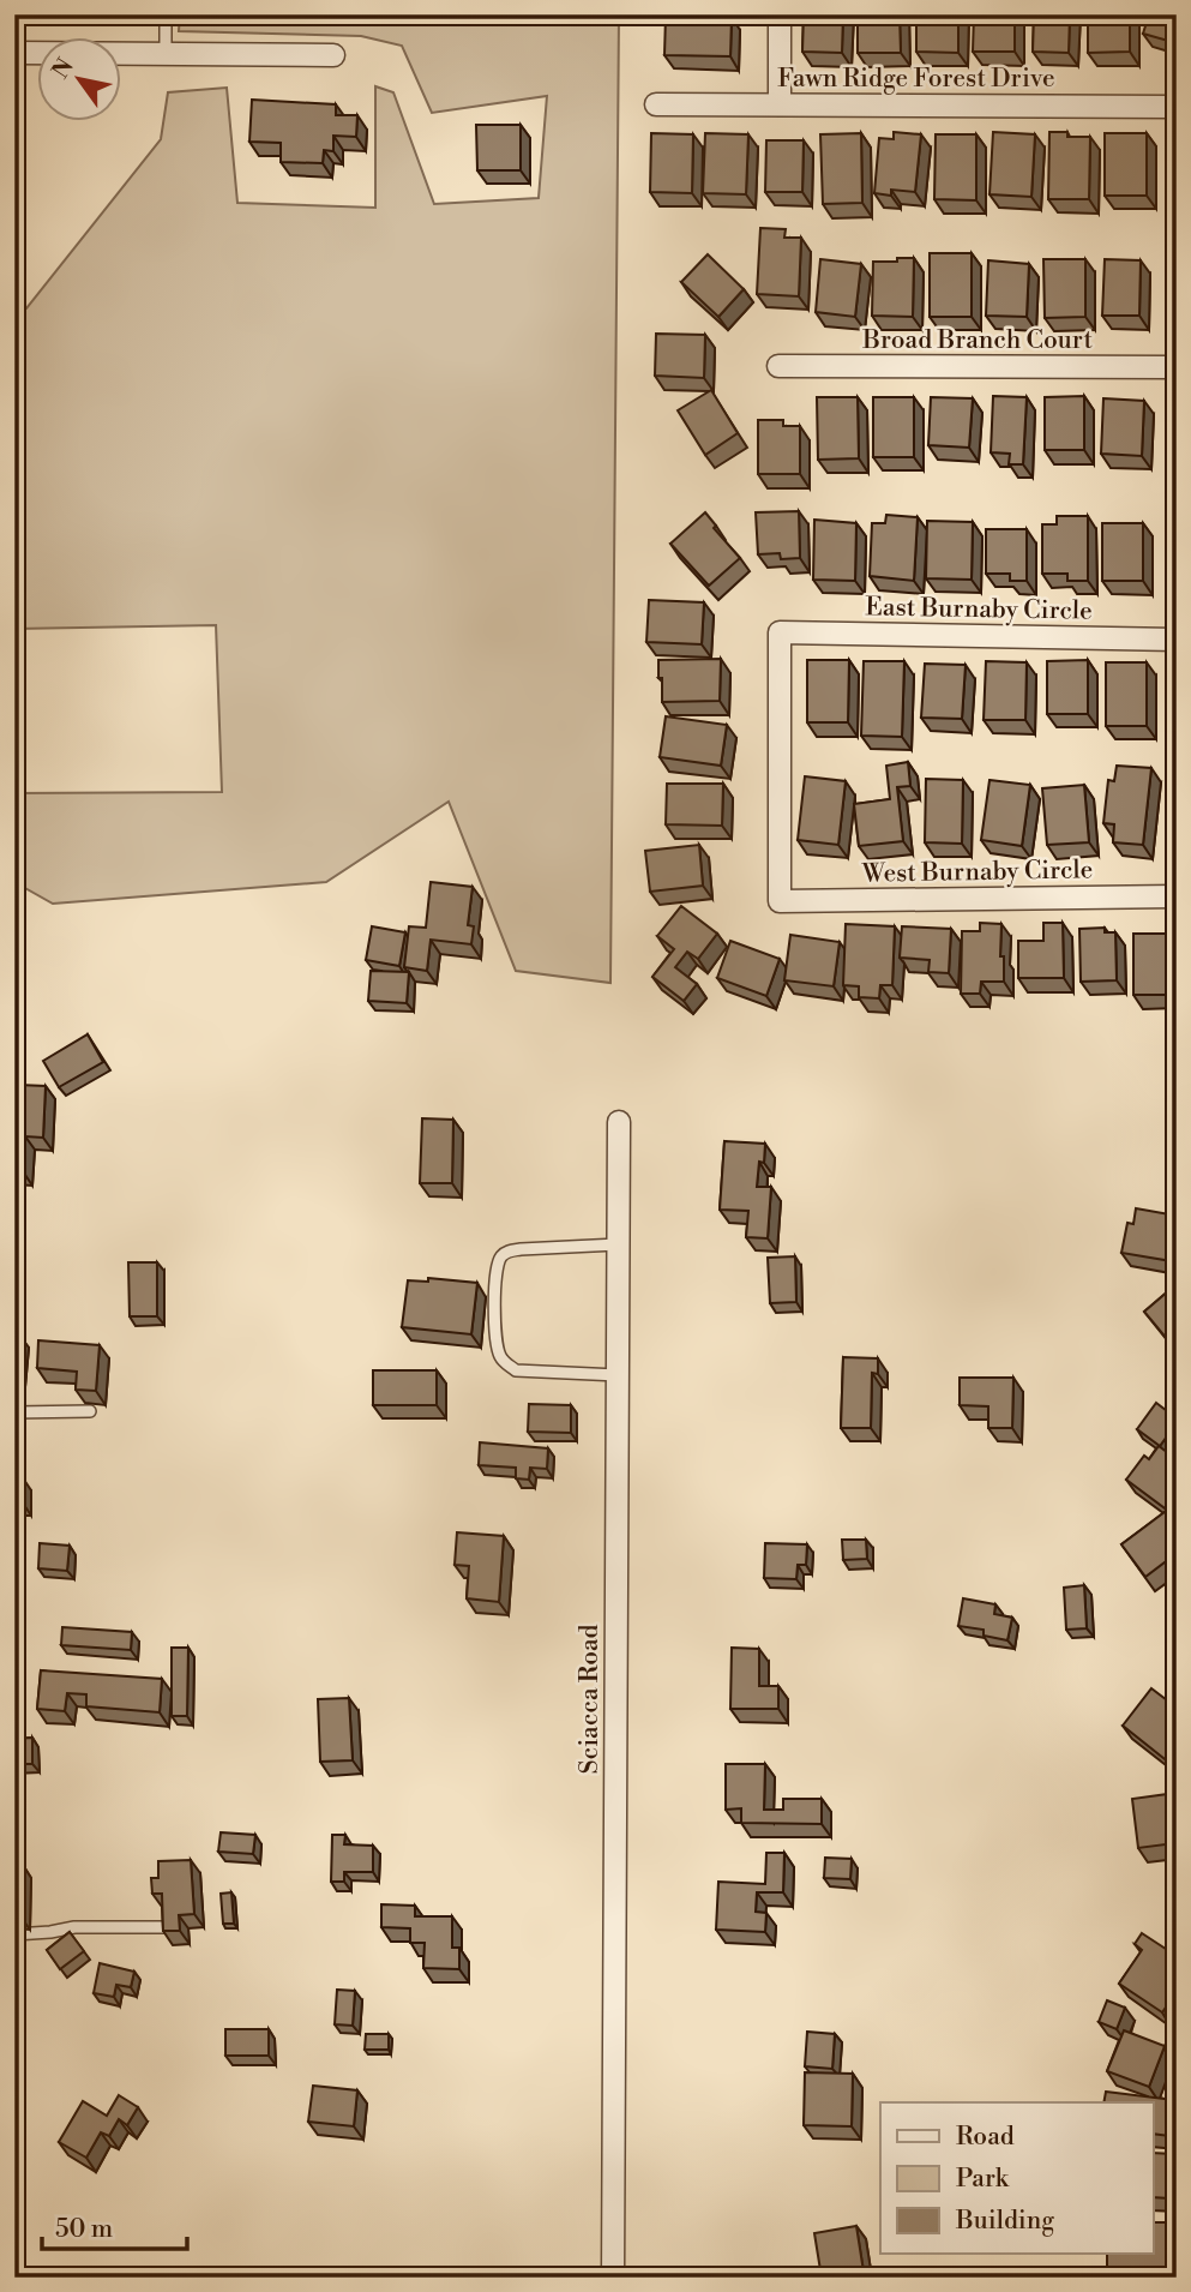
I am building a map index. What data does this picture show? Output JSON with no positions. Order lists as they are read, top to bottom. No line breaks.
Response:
{"streets":{"street":["Fawn Ridge Forest Drive","Broad Branch Court","East Burnaby Circle","West Burnaby Circle","Sciacca Road"]},"crossings":[["East Burnaby Circle","West Burnaby Circle"]],"legend":["Road","Park","Building"],"scale_bar":"50 m","north":"top left"}
